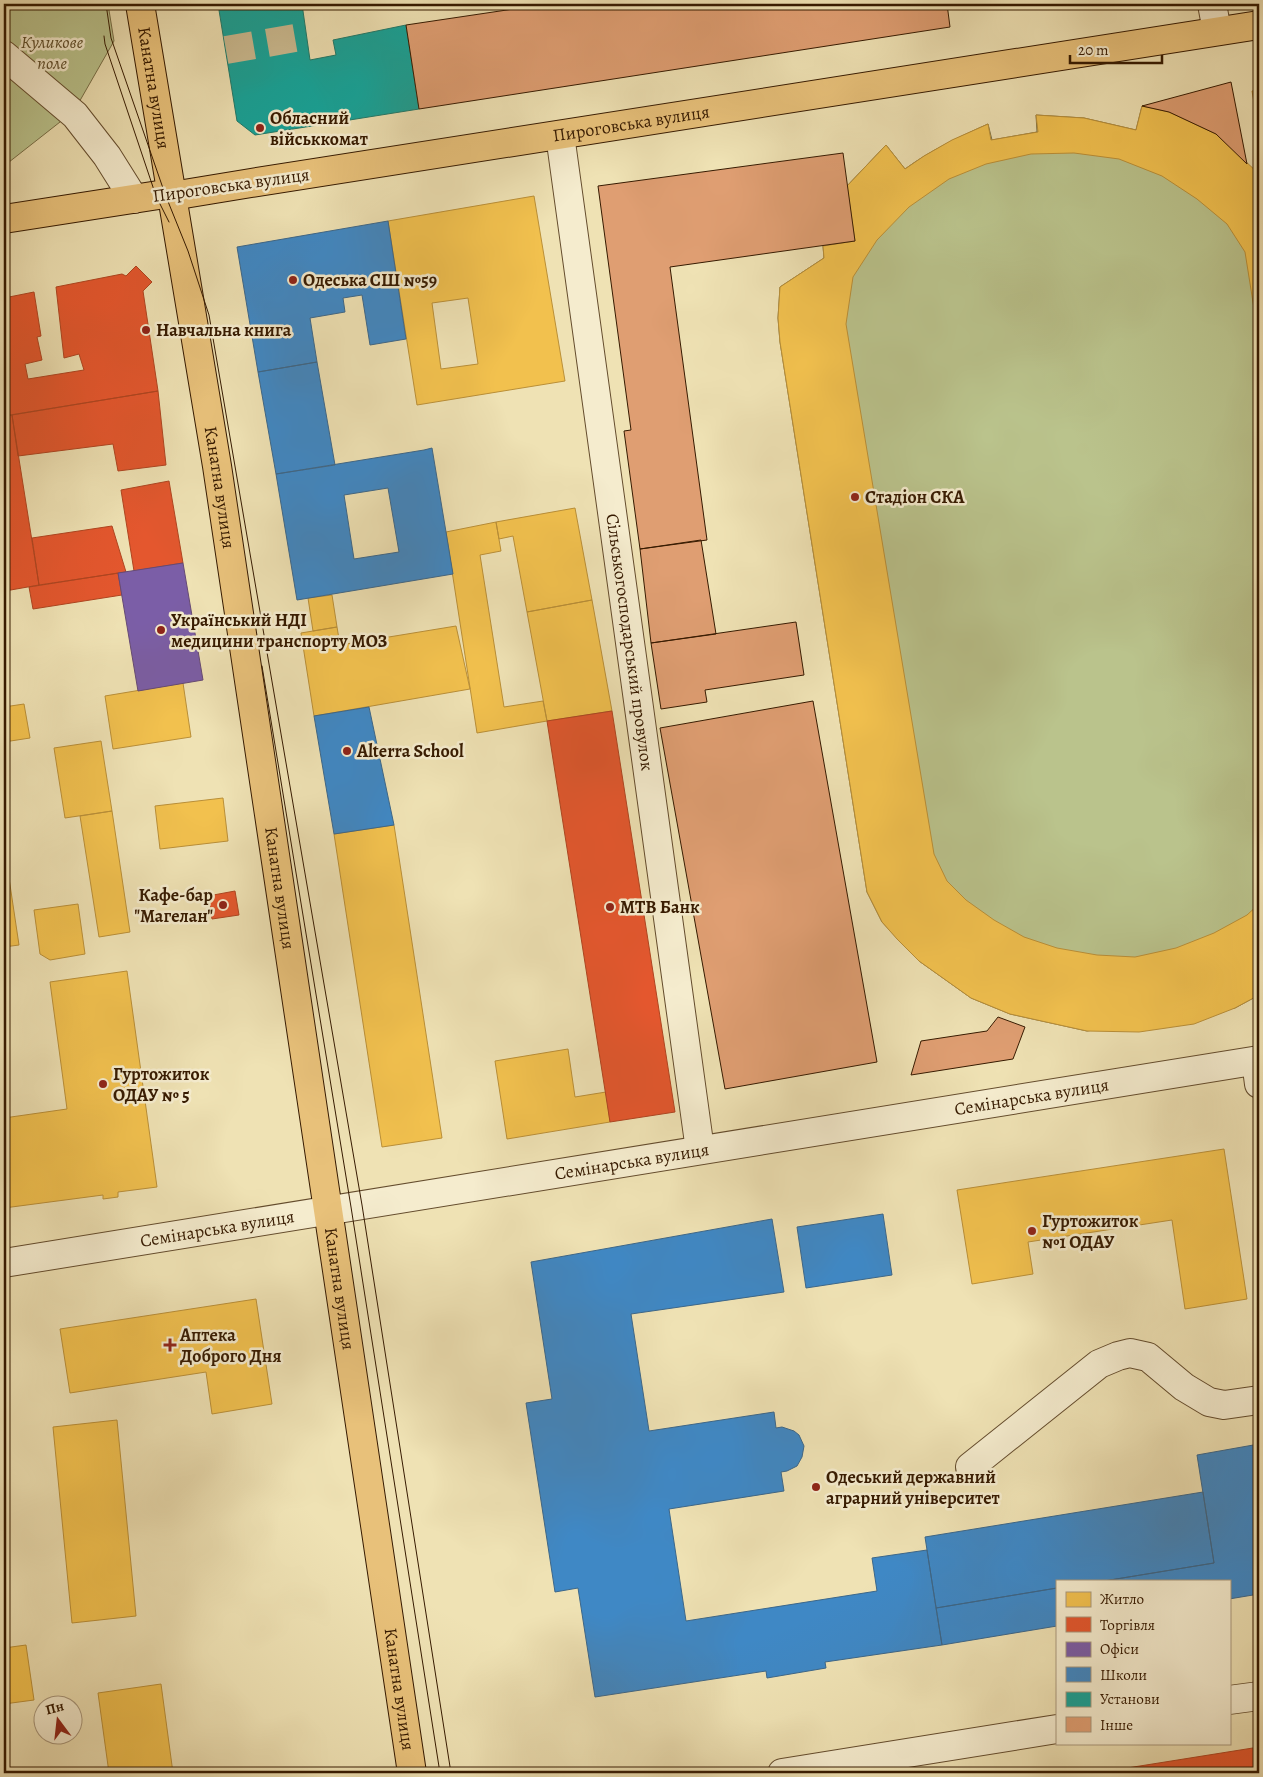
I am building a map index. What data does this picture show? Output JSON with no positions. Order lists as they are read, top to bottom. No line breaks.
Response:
{"streets":{"main road":["Канатна вулиця","Пироговська вулиця"],"street":["Сільськогосподарський провулок","Семінарська вулиця"]},"crossings":[["Канатна вулиця","Пироговська вулиця"],["Канатна вулиця","Семінарська вулиця"],["Пироговська вулиця","Сільськогосподарський провулок"],["Сільськогосподарський провулок","Семінарська вулиця"]],"parks":["Куликове поле"],"places":{"other":["Обласний військкомат","Одеська CШ №59","Навчальна книга","Стадіон СКА","Український НДІ медицини транспорту МОЗ","Alterra School","Кафе-бар \"Магелан\"","МТВ Банк","Гуртожиток ОДАУ № 5","Гуртожиток №1 ОДАУ","Одеський державний аграрний університет"],"health":["Аптека Доброго Дня"]},"legend":["Житло","Торгівля","Офіси","Школи","Установи","Інше"],"scale_bar":"20 m","north":"top"}
